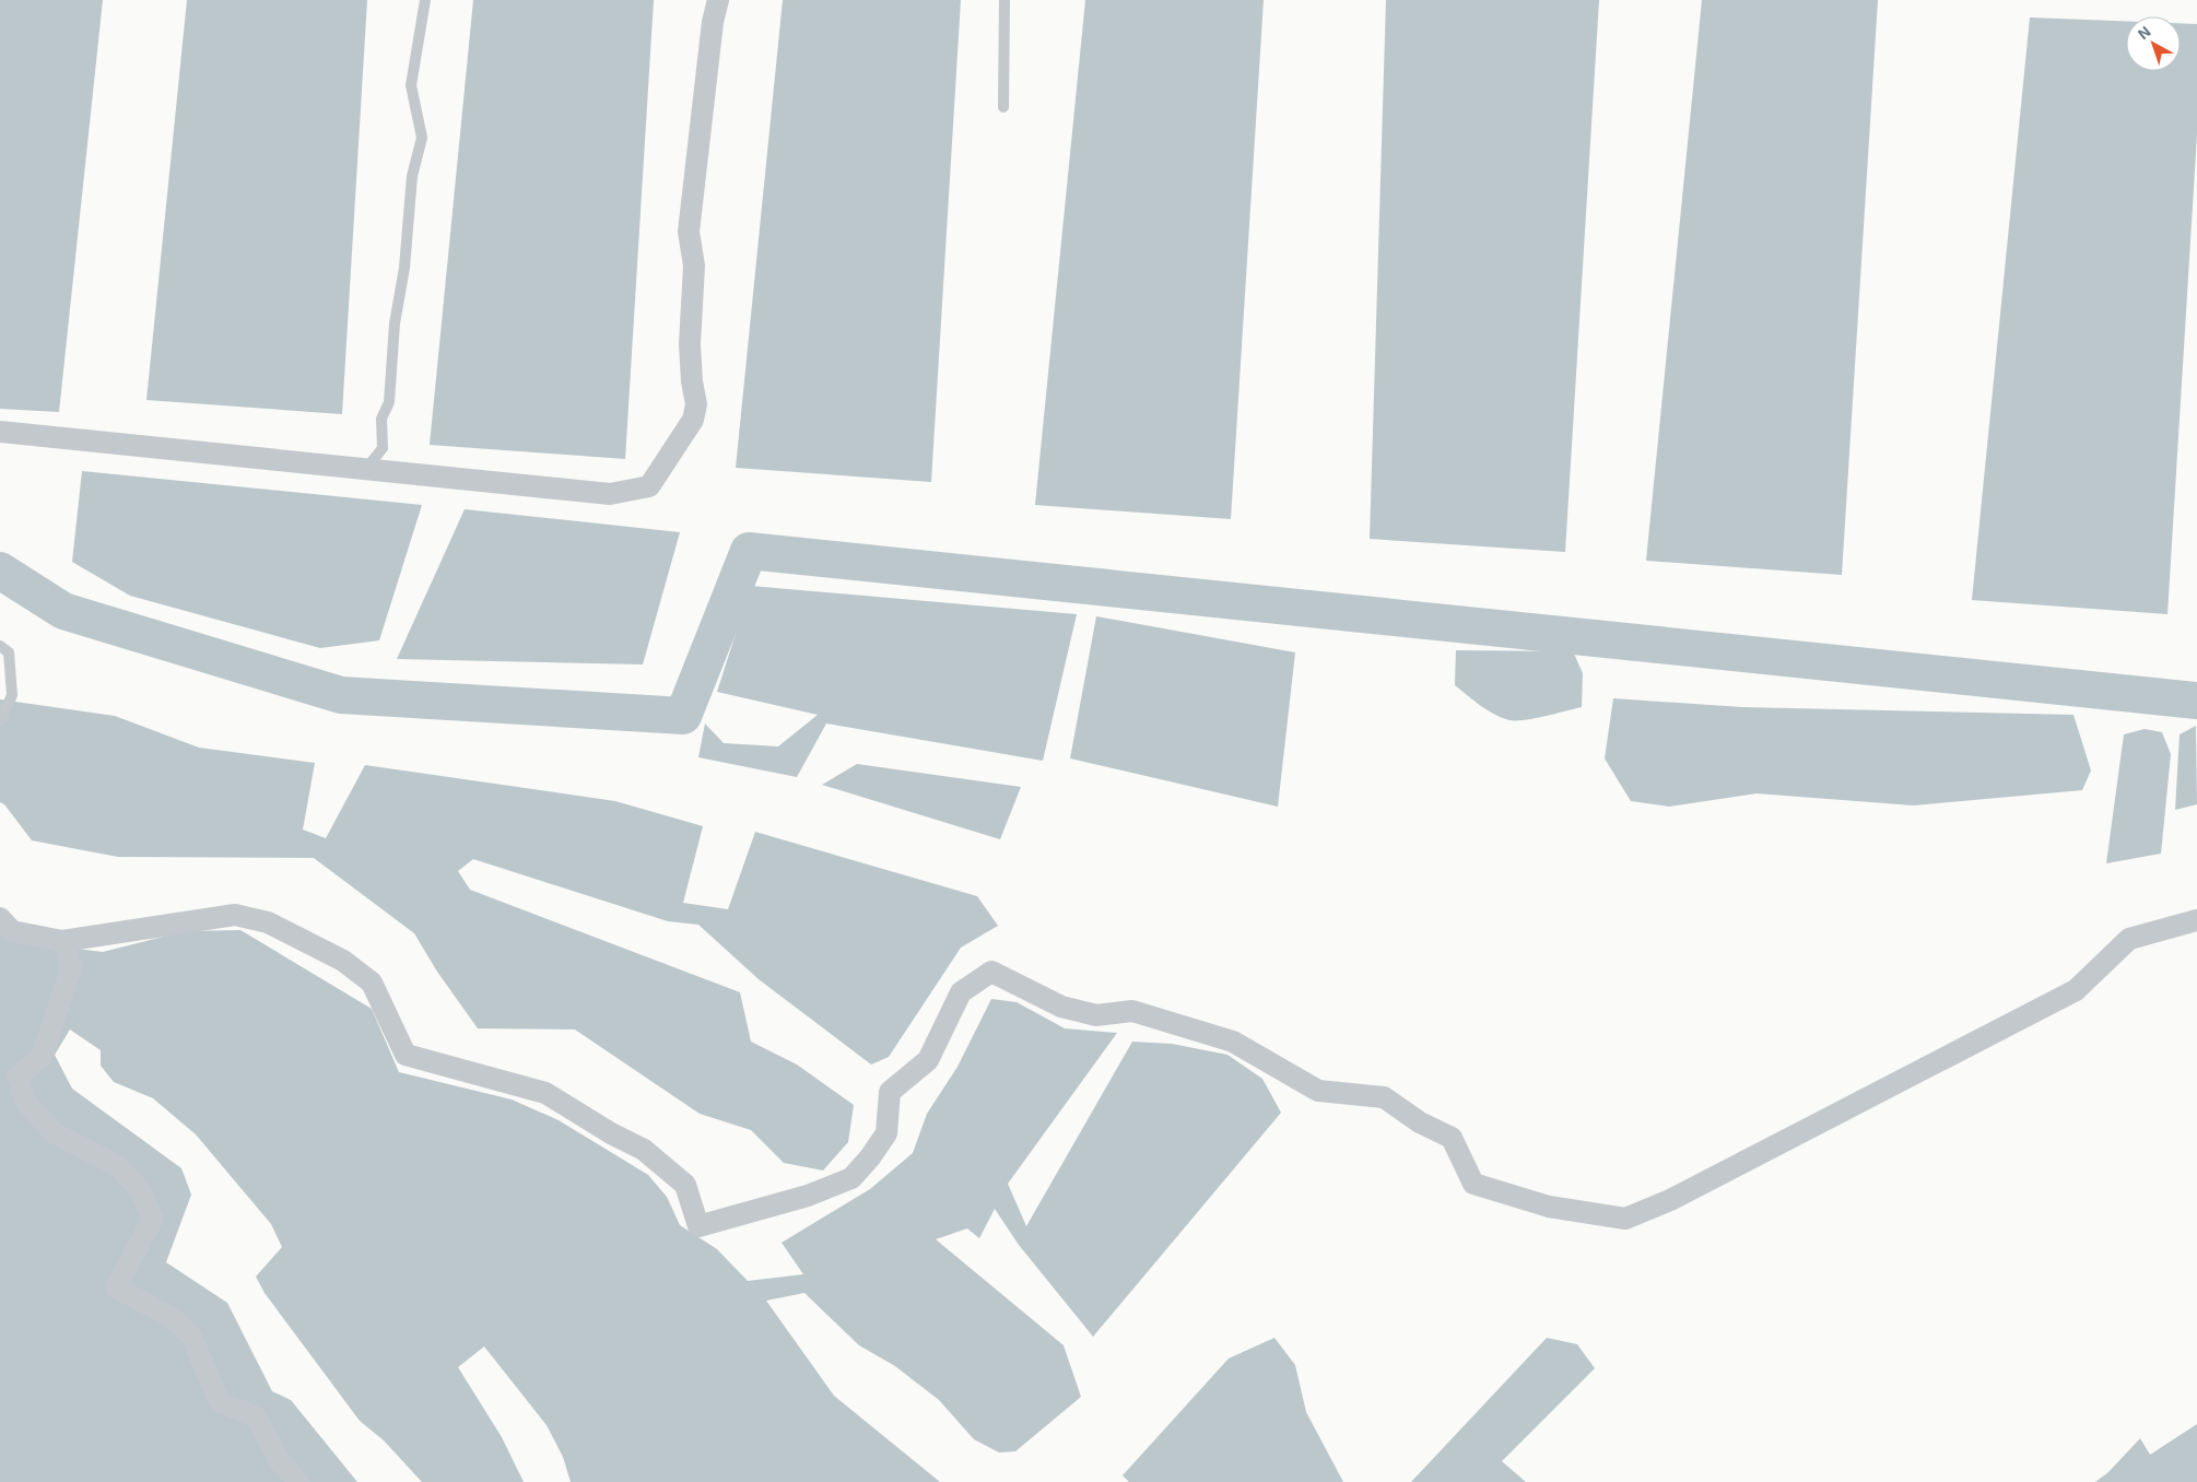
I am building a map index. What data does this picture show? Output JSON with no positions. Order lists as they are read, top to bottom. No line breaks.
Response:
{"north":"top left"}
